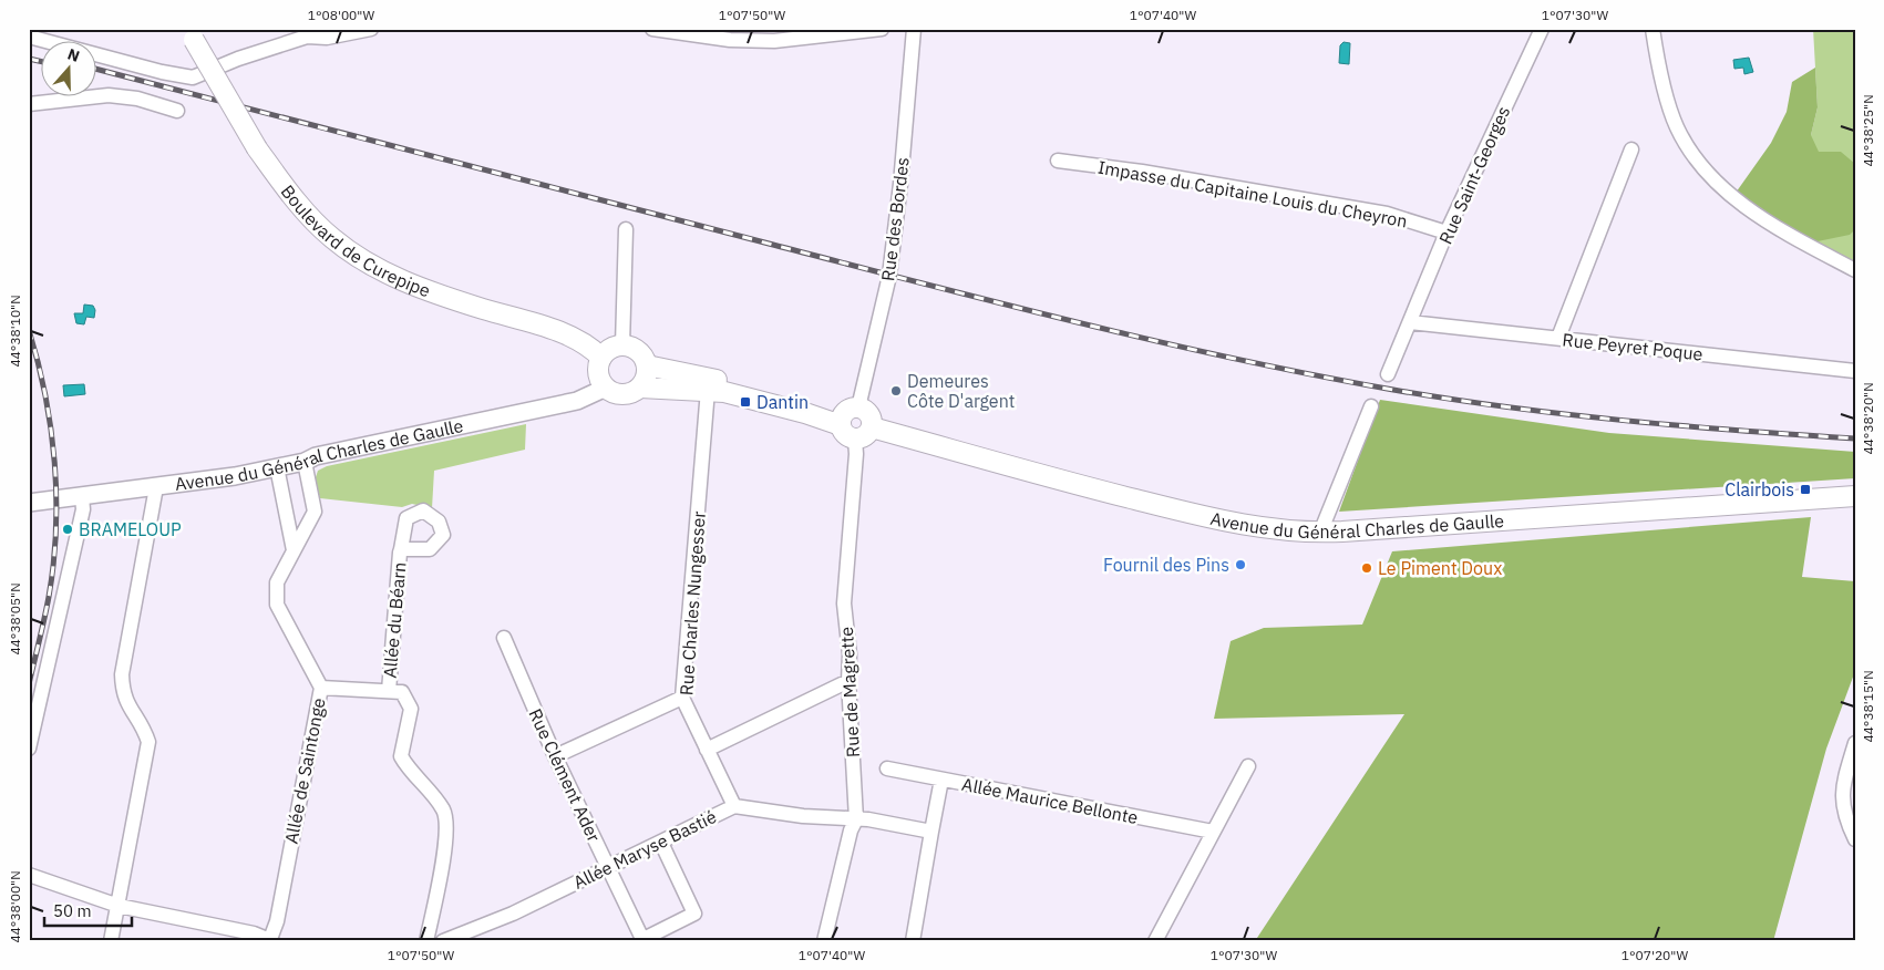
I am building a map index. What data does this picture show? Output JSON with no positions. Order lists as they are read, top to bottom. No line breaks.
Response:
{"streets":{"main road":["Boulevard de Curepipe","Avenue du Général Charles de Gaulle"],"street":["Rue Saint-Georges","Impasse du Capitaine Louis du Cheyron","Rue des Bordes","Rue Peyret Poque","Rue Charles Nungesser","Allée du Béarn","Rue de Magrette","Allée de Saintonge","Rue Clément Ader","Allée Maurice Bellonte","Allée Maryse Bastié"]},"crossings":[["Rue Saint-Georges","Impasse du Capitaine Louis du Cheyron"],["Rue Saint-Georges","Rue Peyret Poque"],["Rue des Bordes","Avenue du Général Charles de Gaulle"],["Rue des Bordes","Rue de Magrette"],["Boulevard de Curepipe","Avenue du Général Charles de Gaulle"],["Avenue du Général Charles de Gaulle","Rue de Magrette"],["Avenue du Général Charles de Gaulle","Allée de Saintonge"],["Rue Charles Nungesser","Allée Maryse Bastié"],["Rue de Magrette","Allée Maryse Bastié"],["Rue Clément Ader","Allée Maryse Bastié"]],"places":{"other":["Demeures Côte D'argent","BRAMELOUP","Fournil des Pins","Le Piment Doux"],"transit":["Dantin","Clairbois"]},"scale_bar":"50 m","north":"top","coordinates":["1°08'00\"W","1°07'50\"W","1°07'40\"W","1°07'30\"W","44°38'25\"N","44°38'10\"N","44°38'20\"N","44°38'05\"N","44°38'15\"N","44°38'00\"N","1°07'20\"W"]}
